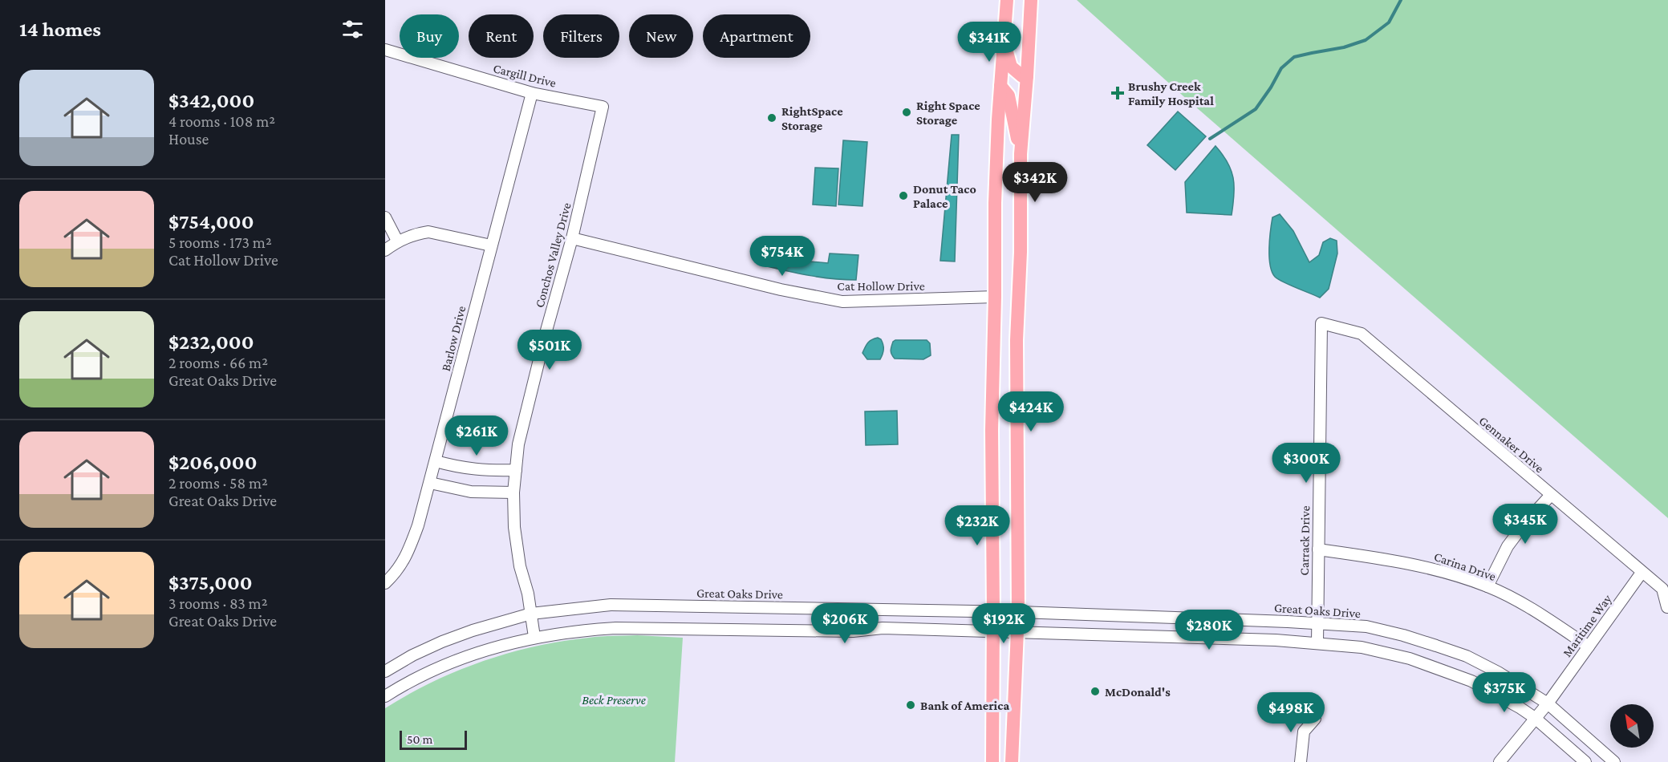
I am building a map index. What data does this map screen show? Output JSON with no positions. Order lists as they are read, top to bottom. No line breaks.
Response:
{"streets":{"street":["Cargill Drive","Conchos Valley Drive","Cat Hollow Drive","Barlow Drive","Gennaker Drive","Carrack Drive","Carina Drive","Great Oaks Drive","Maritime Way"]},"crossings":[["Cargill Drive","Conchos Valley Drive"],["Cargill Drive","Barlow Drive"],["Conchos Valley Drive","Cat Hollow Drive"],["Conchos Valley Drive","Great Oaks Drive"],["Gennaker Drive","Carrack Drive"],["Gennaker Drive","Maritime Way"],["Carrack Drive","Carina Drive"],["Carrack Drive","Great Oaks Drive"],["Carina Drive","Maritime Way"],["Great Oaks Drive","Maritime Way"]],"parks":["Beck Preserve"],"places":{"health":["Brushy Creek Family Hospital"],"other":["Right Space Storage","RightSpace Storage","Donut Taco Palace","McDonald's","Bank of America"]},"scale_bar":"50 m","north":"top left","page":{"heading":"14 homes","chip":["Buy","Rent","Filters","New","Apartment"],"price":["$341K","$342K","$754K","$501K","$424K","$261K","$300K","$345K","$232K","$206K","$192K","$280K","$375K","$498K"],"list":[{"name":"$342,000","note":"4 rooms · 108 m² · House"},{"name":"$754,000","note":"5 rooms · 173 m² · Cat Hollow Drive"},{"name":"$232,000","note":"2 rooms · 66 m² · Great Oaks Drive"},{"name":"$206,000","note":"2 rooms · 58 m² · Great Oaks Drive"},{"name":"$375,000","note":"3 rooms · 83 m² · Great Oaks Drive"}],"scale":"50 m"}}
